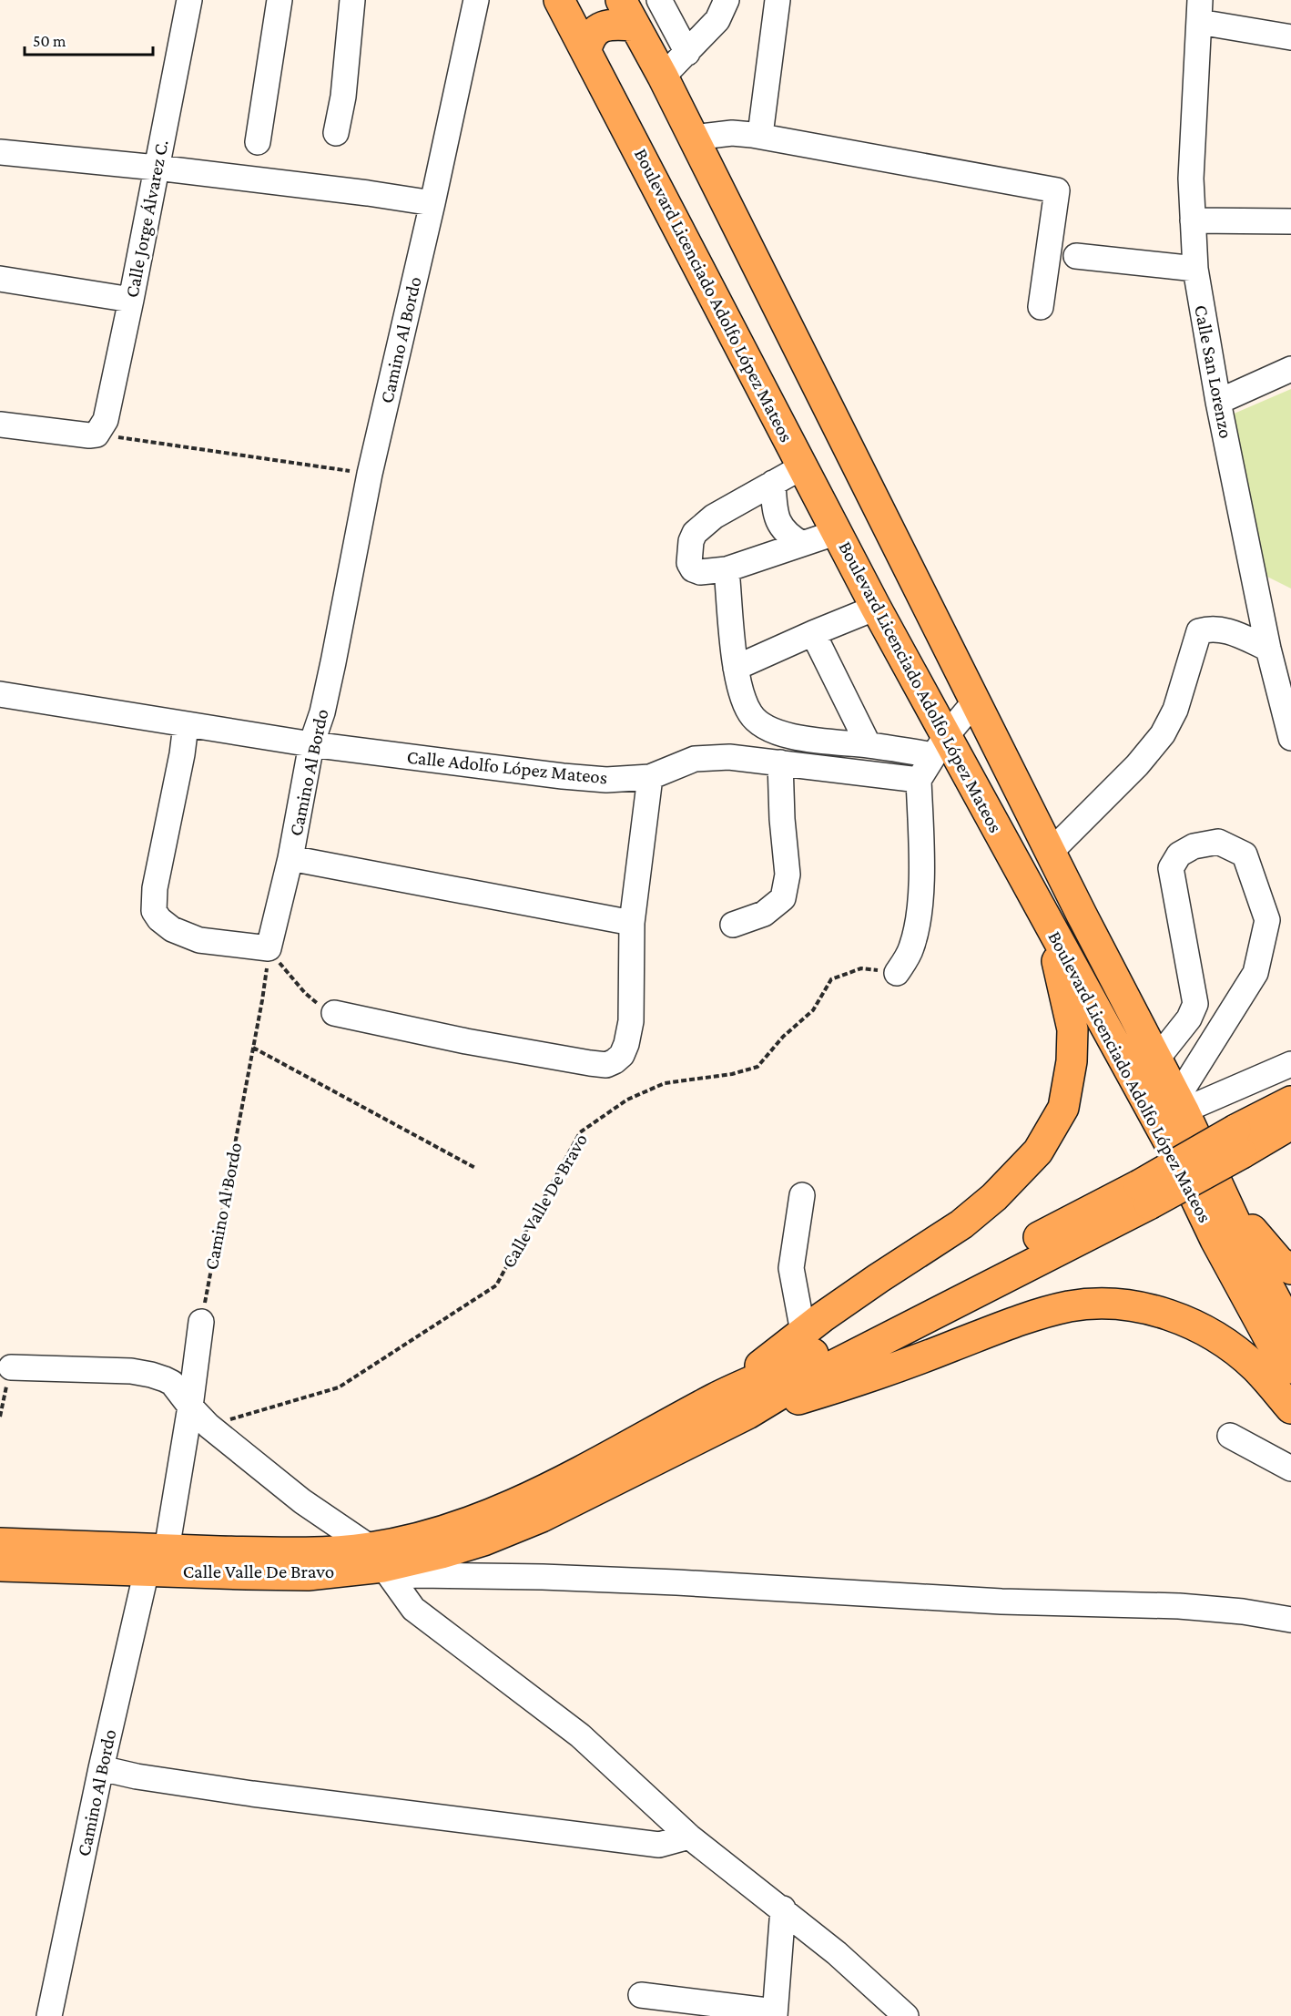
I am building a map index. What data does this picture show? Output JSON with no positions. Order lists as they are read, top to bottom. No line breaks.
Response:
{"streets":{"main road":["Boulevard Licenciado Adolfo López Mateos","Calle Valle De Bravo"],"street":["Calle Jorge Álvarez C.","Camino Al Bordo","Calle San Lorenzo","Calle Adolfo López Mateos"]},"crossings":[["Camino Al Bordo","Calle Adolfo López Mateos"],["Camino Al Bordo","Calle Valle De Bravo"]],"scale_bar":"50 m"}
